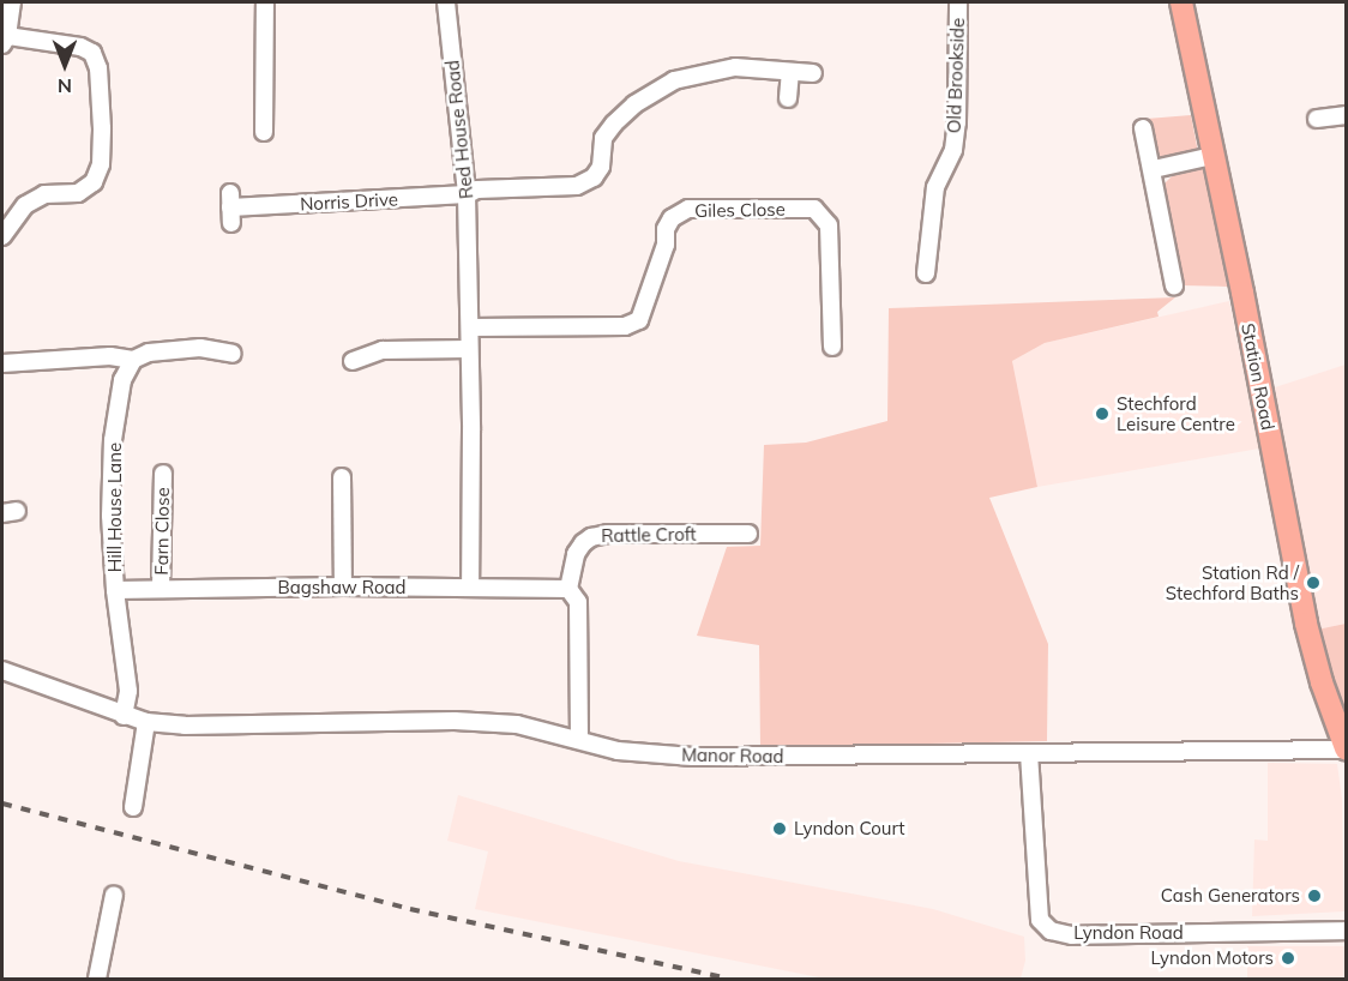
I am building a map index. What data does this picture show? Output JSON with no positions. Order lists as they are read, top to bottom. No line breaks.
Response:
{"streets":{"main road":["Station Road"],"street":["Old Brookside","Red House Road","Norris Drive","Giles Close","Hill House Lane","Farn Close","Rattle Croft","Bagshaw Road","Manor Road","Lyndon Road"]},"crossings":[["Red House Road","Norris Drive"],["Red House Road","Giles Close"],["Red House Road","Bagshaw Road"],["Station Road","Manor Road"],["Hill House Lane","Bagshaw Road"],["Hill House Lane","Manor Road"],["Farn Close","Bagshaw Road"],["Rattle Croft","Bagshaw Road"],["Rattle Croft","Manor Road"],["Manor Road","Lyndon Road"]],"places":["Stechford Leisure Centre","Station Rd / Stechford Baths","Lyndon Court","Cash Generators","Lyndon Motors"],"north":"bottom"}
